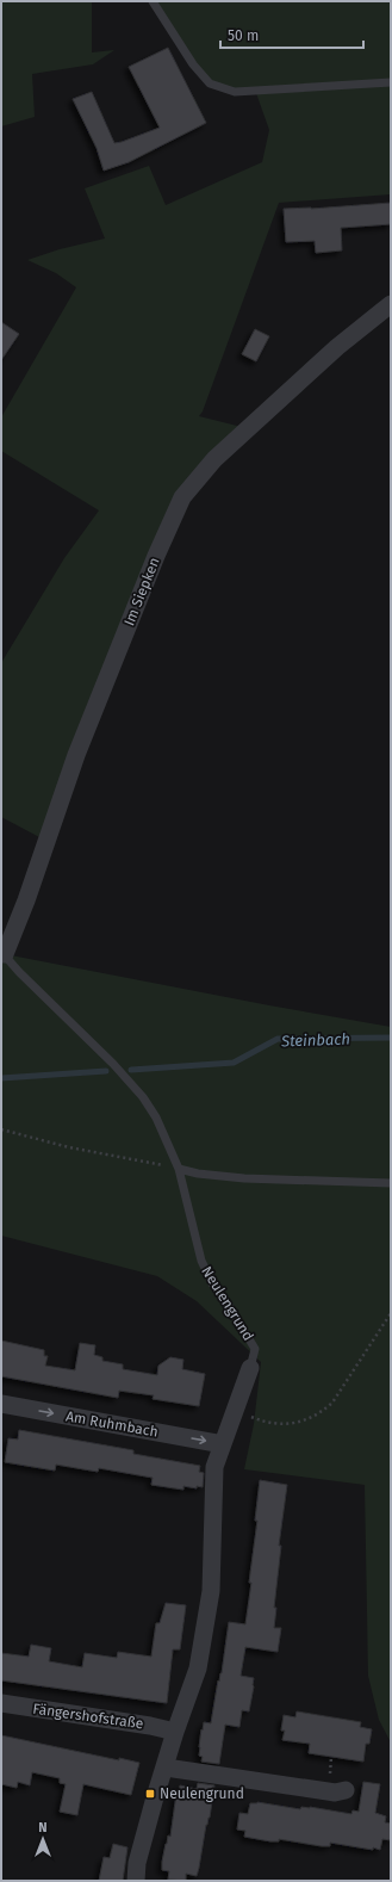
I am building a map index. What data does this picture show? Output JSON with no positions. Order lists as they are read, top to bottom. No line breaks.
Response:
{"streets":{"street":["Im Siepken","Neulengrund","Am Ruhmbach","Fängershofstraße"]},"crossings":[["Im Siepken","Neulengrund"],["Neulengrund","Am Ruhmbach"],["Neulengrund","Fängershofstraße"]],"one_way":["Am Ruhmbach"],"water":["Steinbach"],"places":{"transit":["Neulengrund"]},"scale_bar":"50 m","north":"top"}
